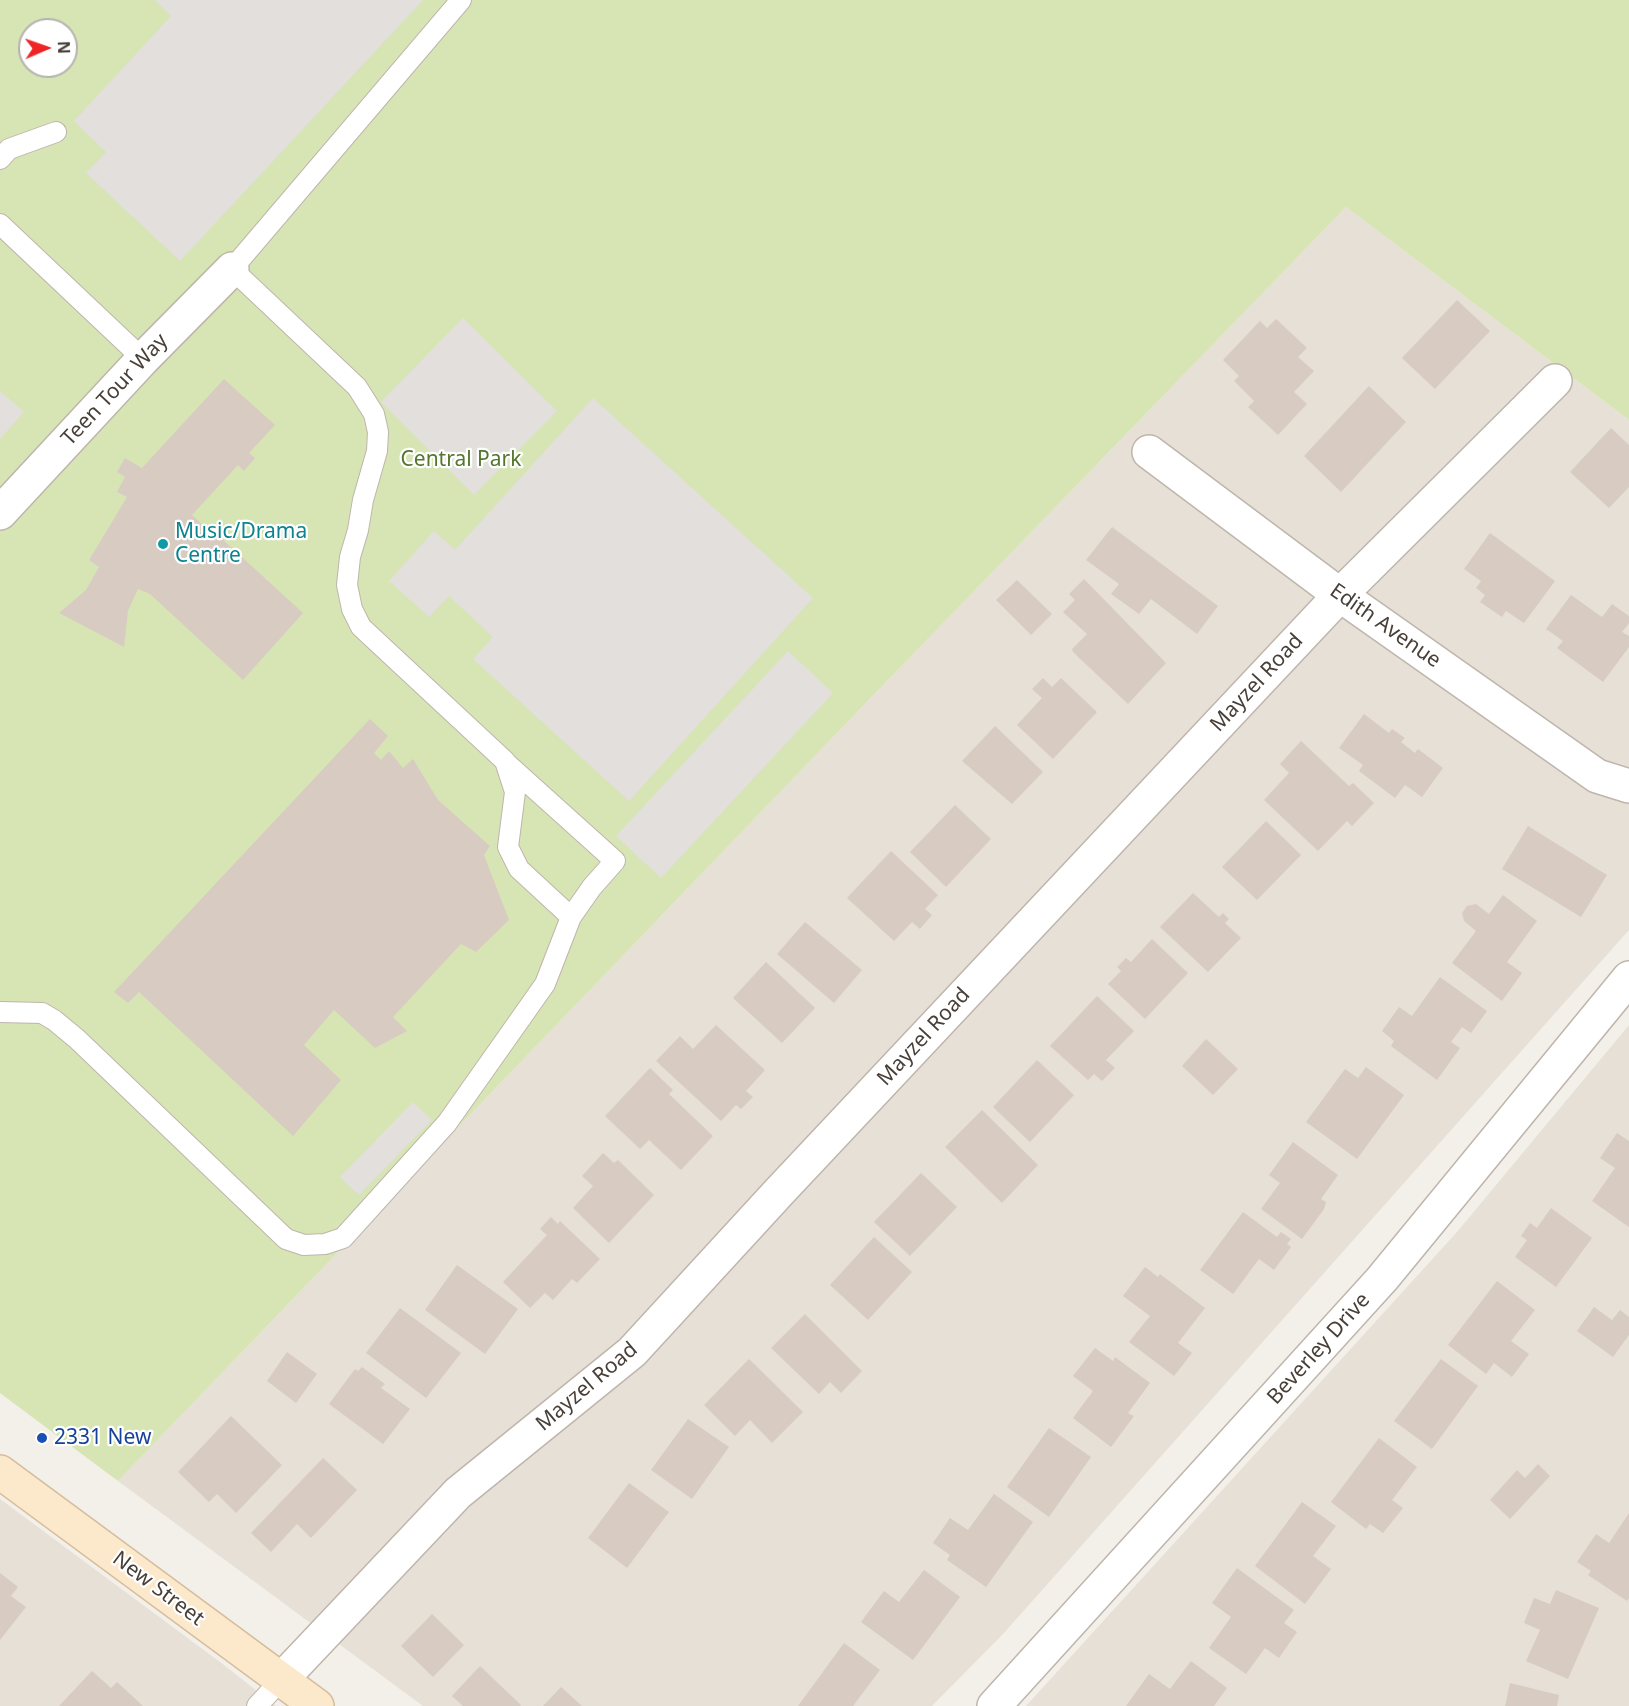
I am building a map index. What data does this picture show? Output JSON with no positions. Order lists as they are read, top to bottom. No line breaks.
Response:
{"streets":{"main road":["New Street"],"street":["Teen Tour Way","Edith Avenue","Mayzel Road","Beverley Drive"]},"crossings":[["Edith Avenue","Mayzel Road"],["Mayzel Road","New Street"]],"parks":["Central Park"],"places":["Music/Drama Centre","2331 New"],"north":"right"}
